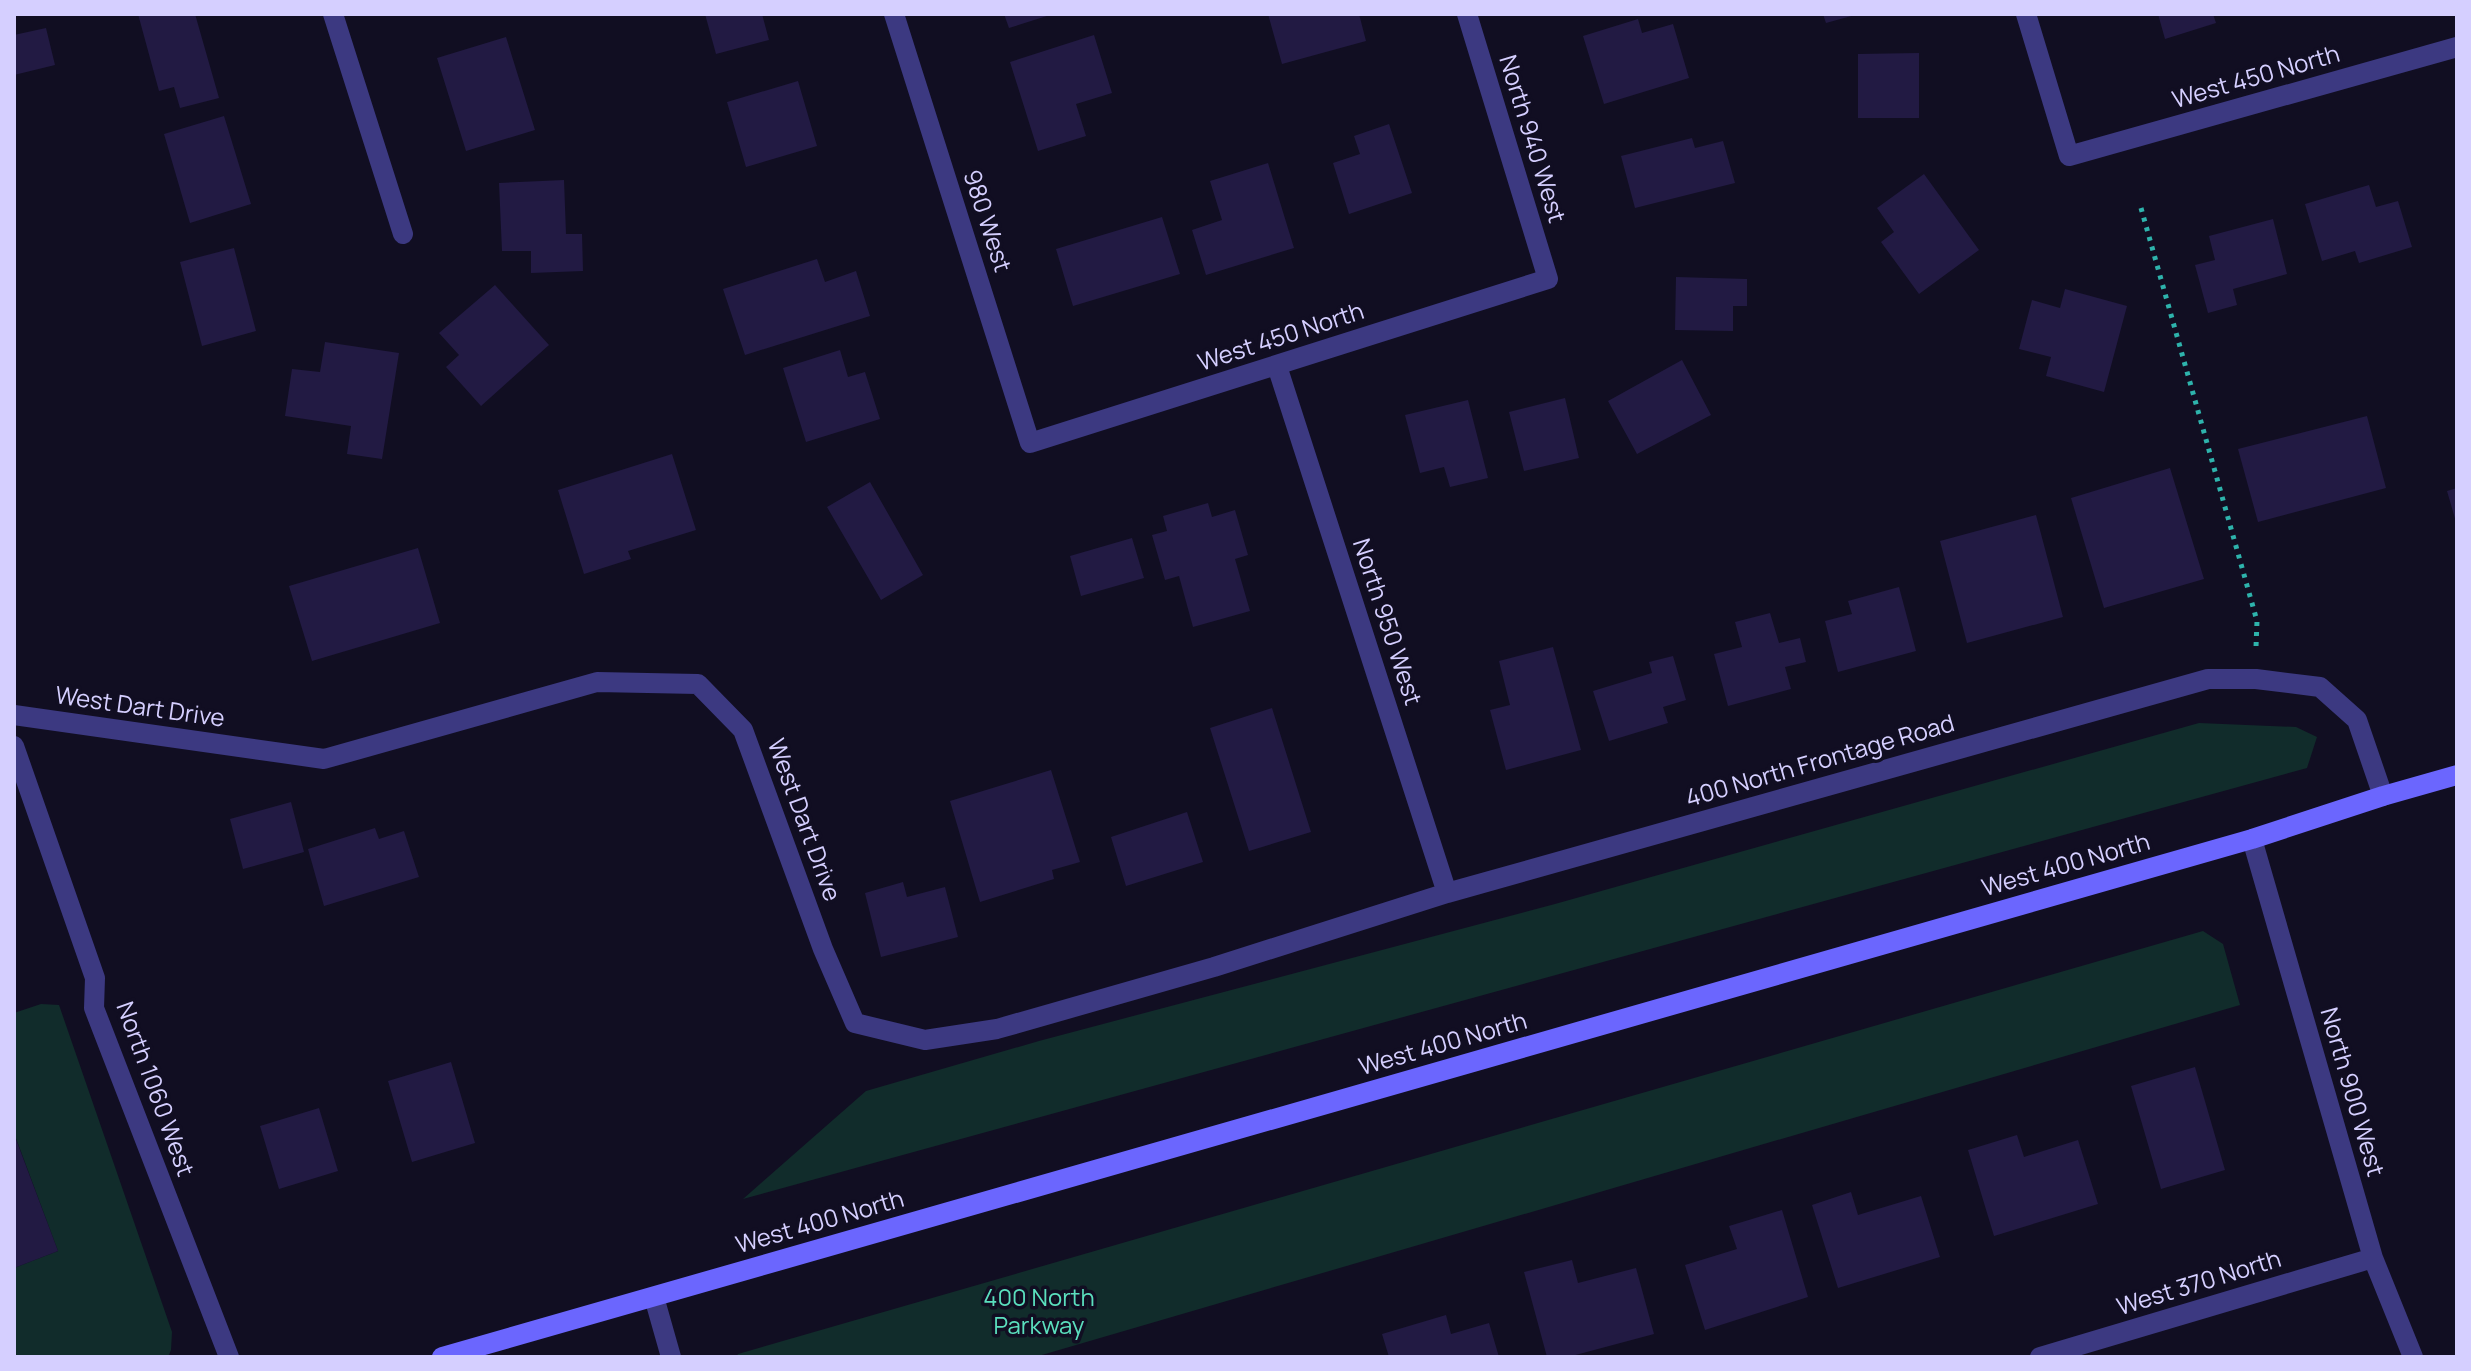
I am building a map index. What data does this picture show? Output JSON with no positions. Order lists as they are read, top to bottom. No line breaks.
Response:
{"streets":{"main road":["West 400 North"],"street":["West 450 North","North 940 West","980 West","North 950 West","West Dart Drive","400 North Frontage Road","North 1060 West","North 900 West","West 370 North"]},"crossings":[["West 450 North","North 940 West"],["West 450 North","980 West"],["West 450 North","North 950 West"],["North 950 West","400 North Frontage Road"],["West Dart Drive","400 North Frontage Road"],["400 North Frontage Road","West 400 North"],["West 400 North","North 900 West"],["North 900 West","West 370 North"]],"parks":["400 North Parkway"]}
